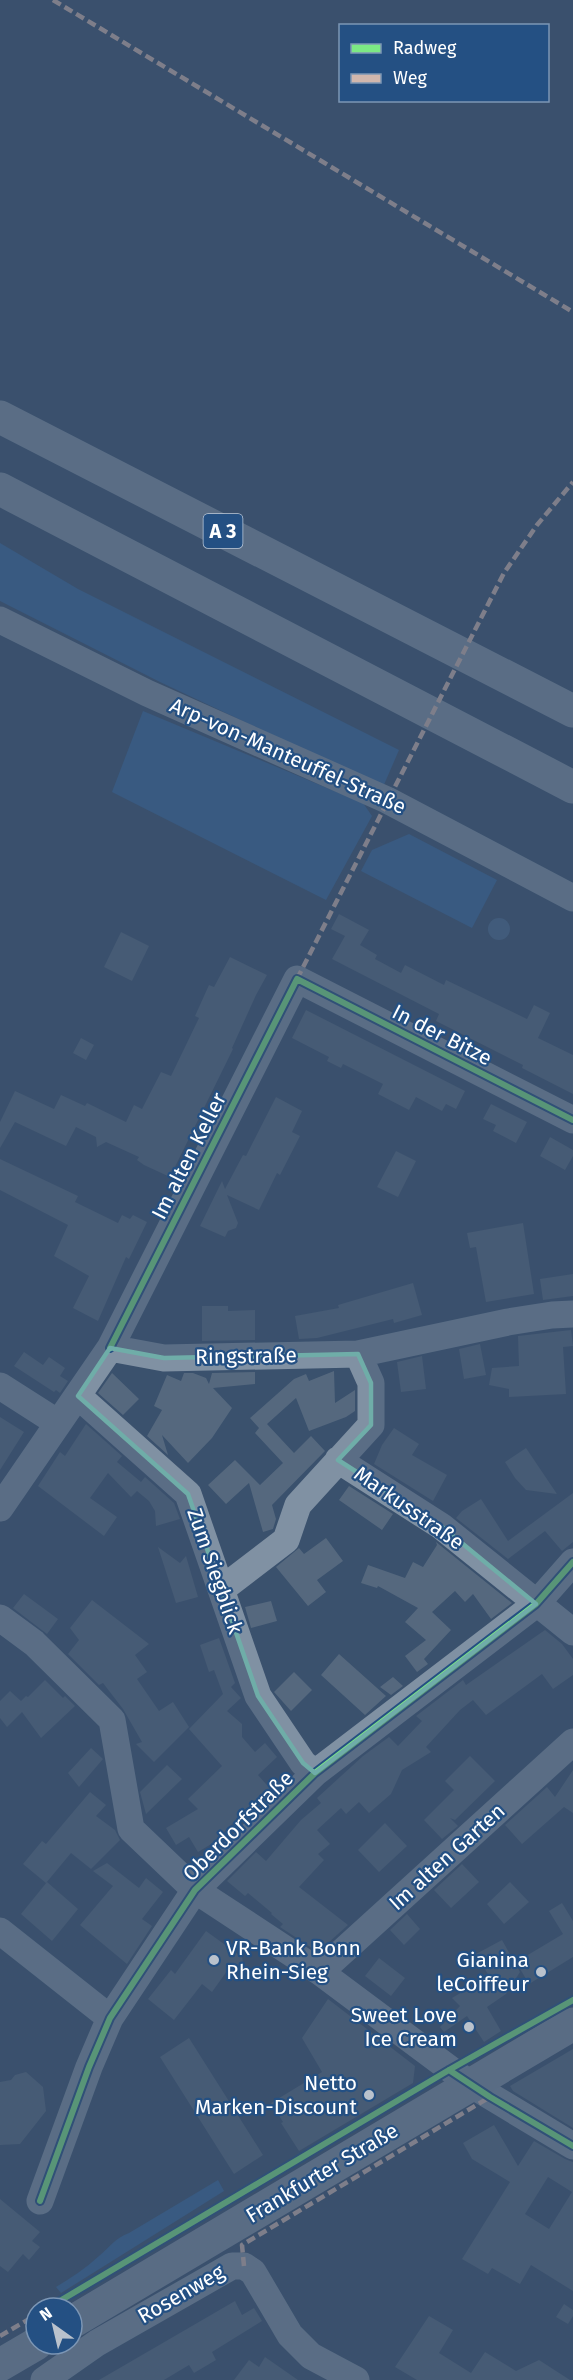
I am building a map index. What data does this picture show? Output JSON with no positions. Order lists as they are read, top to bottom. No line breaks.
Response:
{"streets":{"highway":["A 3"],"main road":["Frankfurter Straße"],"street":["Arp-von-Manteuffel-Straße","In der Bitze","Im alten Keller","Ringstraße","Markusstraße","Zum Siegblick","Oberdorfstraße","Im alten Garten","Rosenweg"]},"crossings":[["In der Bitze","Im alten Keller"],["Im alten Keller","Ringstraße"],["Ringstraße","Markusstraße"],["Markusstraße","Oberdorfstraße"],["Zum Siegblick","Oberdorfstraße"]],"places":["VR-Bank Bonn Rhein-Sieg","Gianina leCoiffeur","Sweet Love Ice Cream","Netto Marken-Discount"],"legend":["Radweg","Weg"],"north":"top left"}
